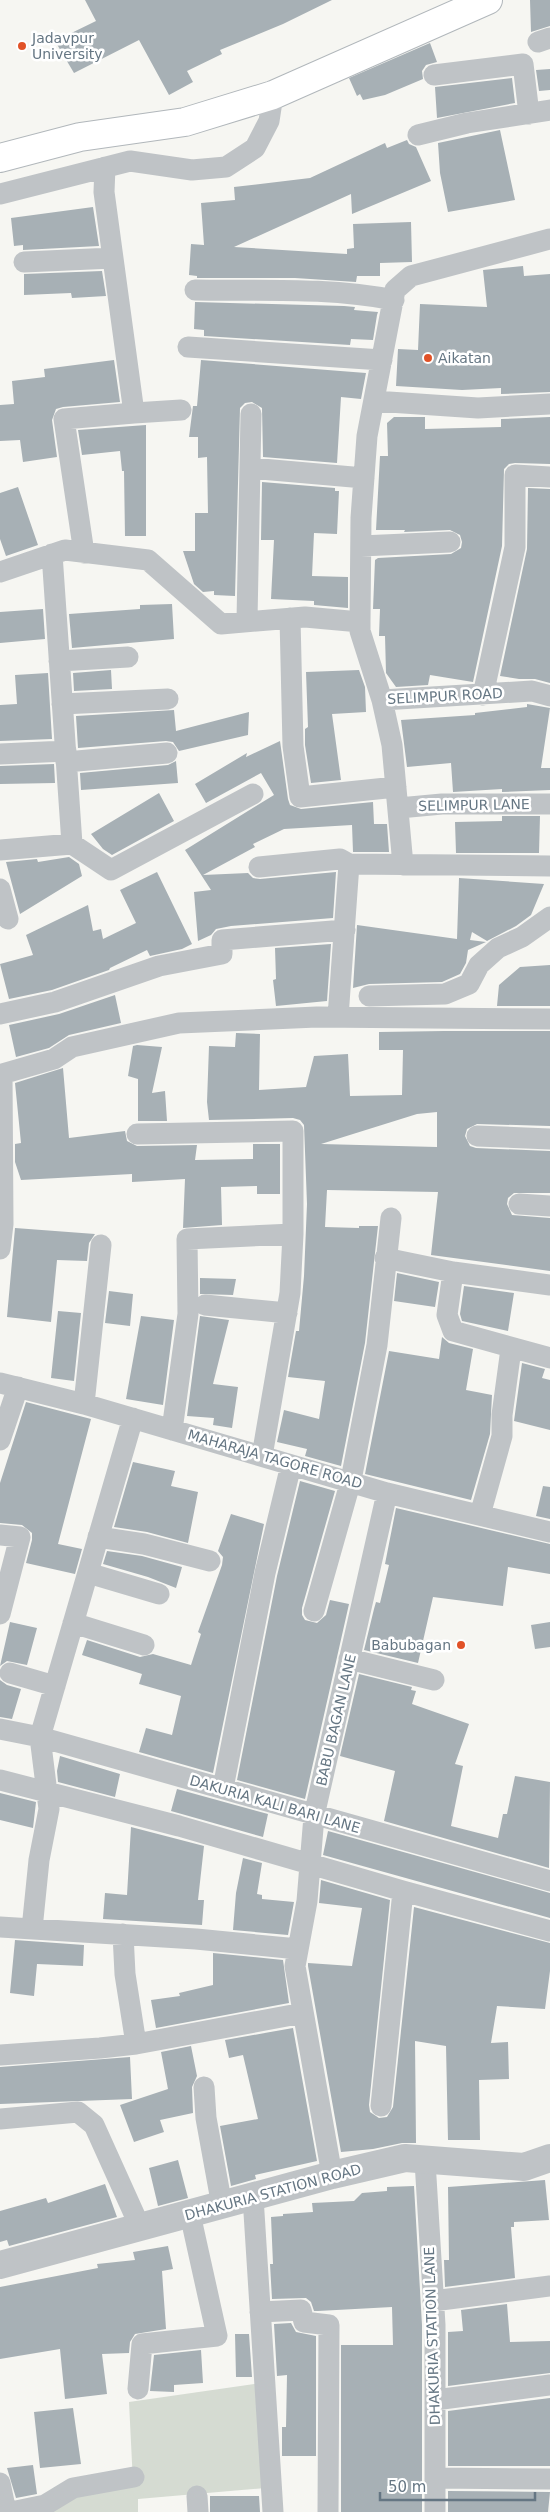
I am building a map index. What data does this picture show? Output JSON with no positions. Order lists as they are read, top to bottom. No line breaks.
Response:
{"streets":{"street":["SELIMPUR ROAD","SELIMPUR LANE","MAHARAJA TAGORE ROAD","BABU BAGAN LANE","DAKURIA KALI BARI LANE","DHAKURIA STATION ROAD","DHAKURIA STATION LANE"]},"crossings":[["MAHARAJA TAGORE ROAD","BABU BAGAN LANE"],["BABU BAGAN LANE","DAKURIA KALI BARI LANE"],["BABU BAGAN LANE","DHAKURIA STATION ROAD"],["DHAKURIA STATION ROAD","DHAKURIA STATION LANE"]],"places":["Jadavpur University","Aikatan","Babubagan"],"scale_bar":"50 m"}
